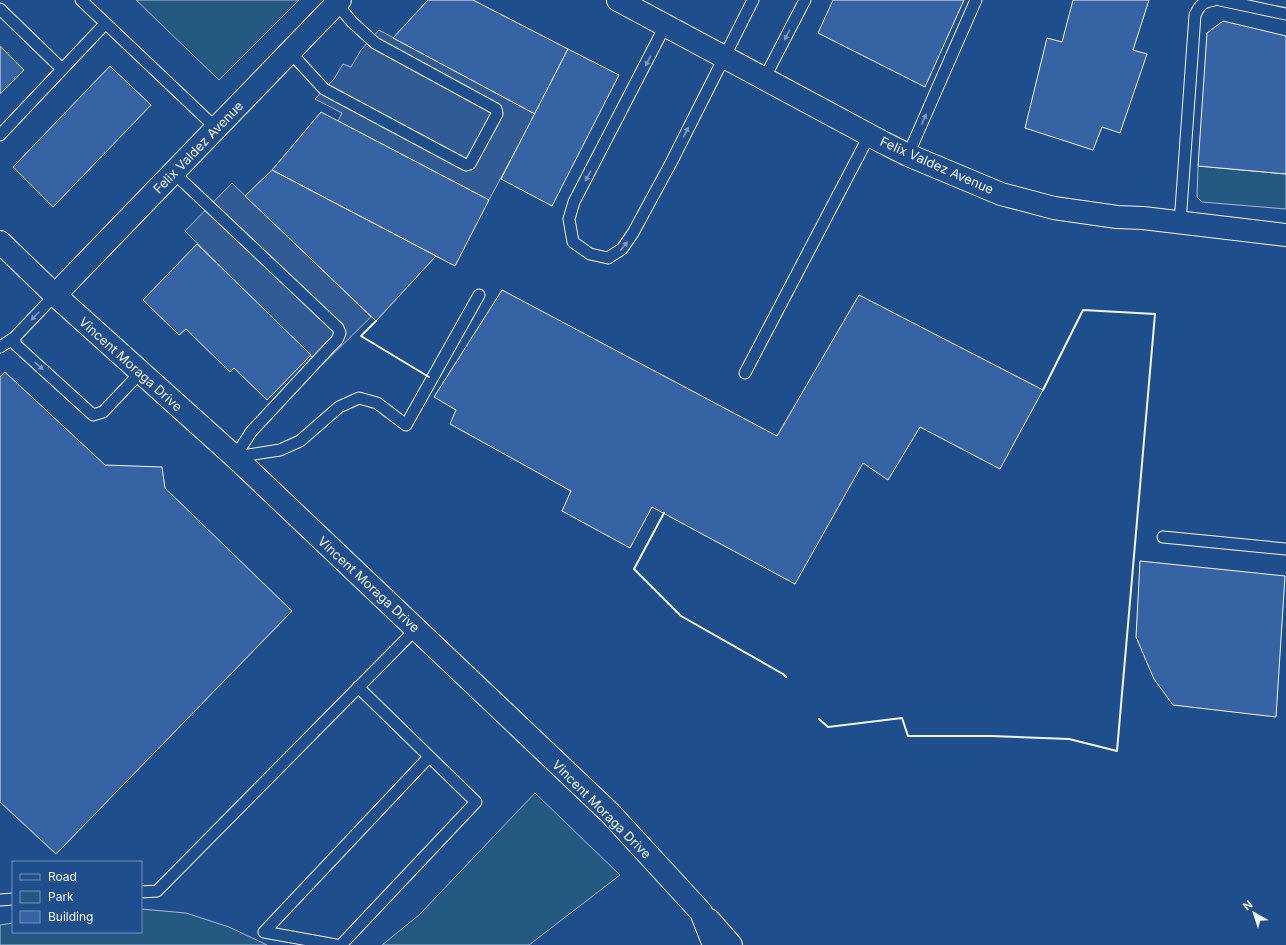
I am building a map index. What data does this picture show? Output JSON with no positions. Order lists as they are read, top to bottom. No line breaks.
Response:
{"streets":{"street":["Felix Valdez Avenue","Vincent Moraga Drive"]},"crossings":[["Felix Valdez Avenue","Vincent Moraga Drive"]],"legend":["Road","Park","Building"],"north":"top left"}
